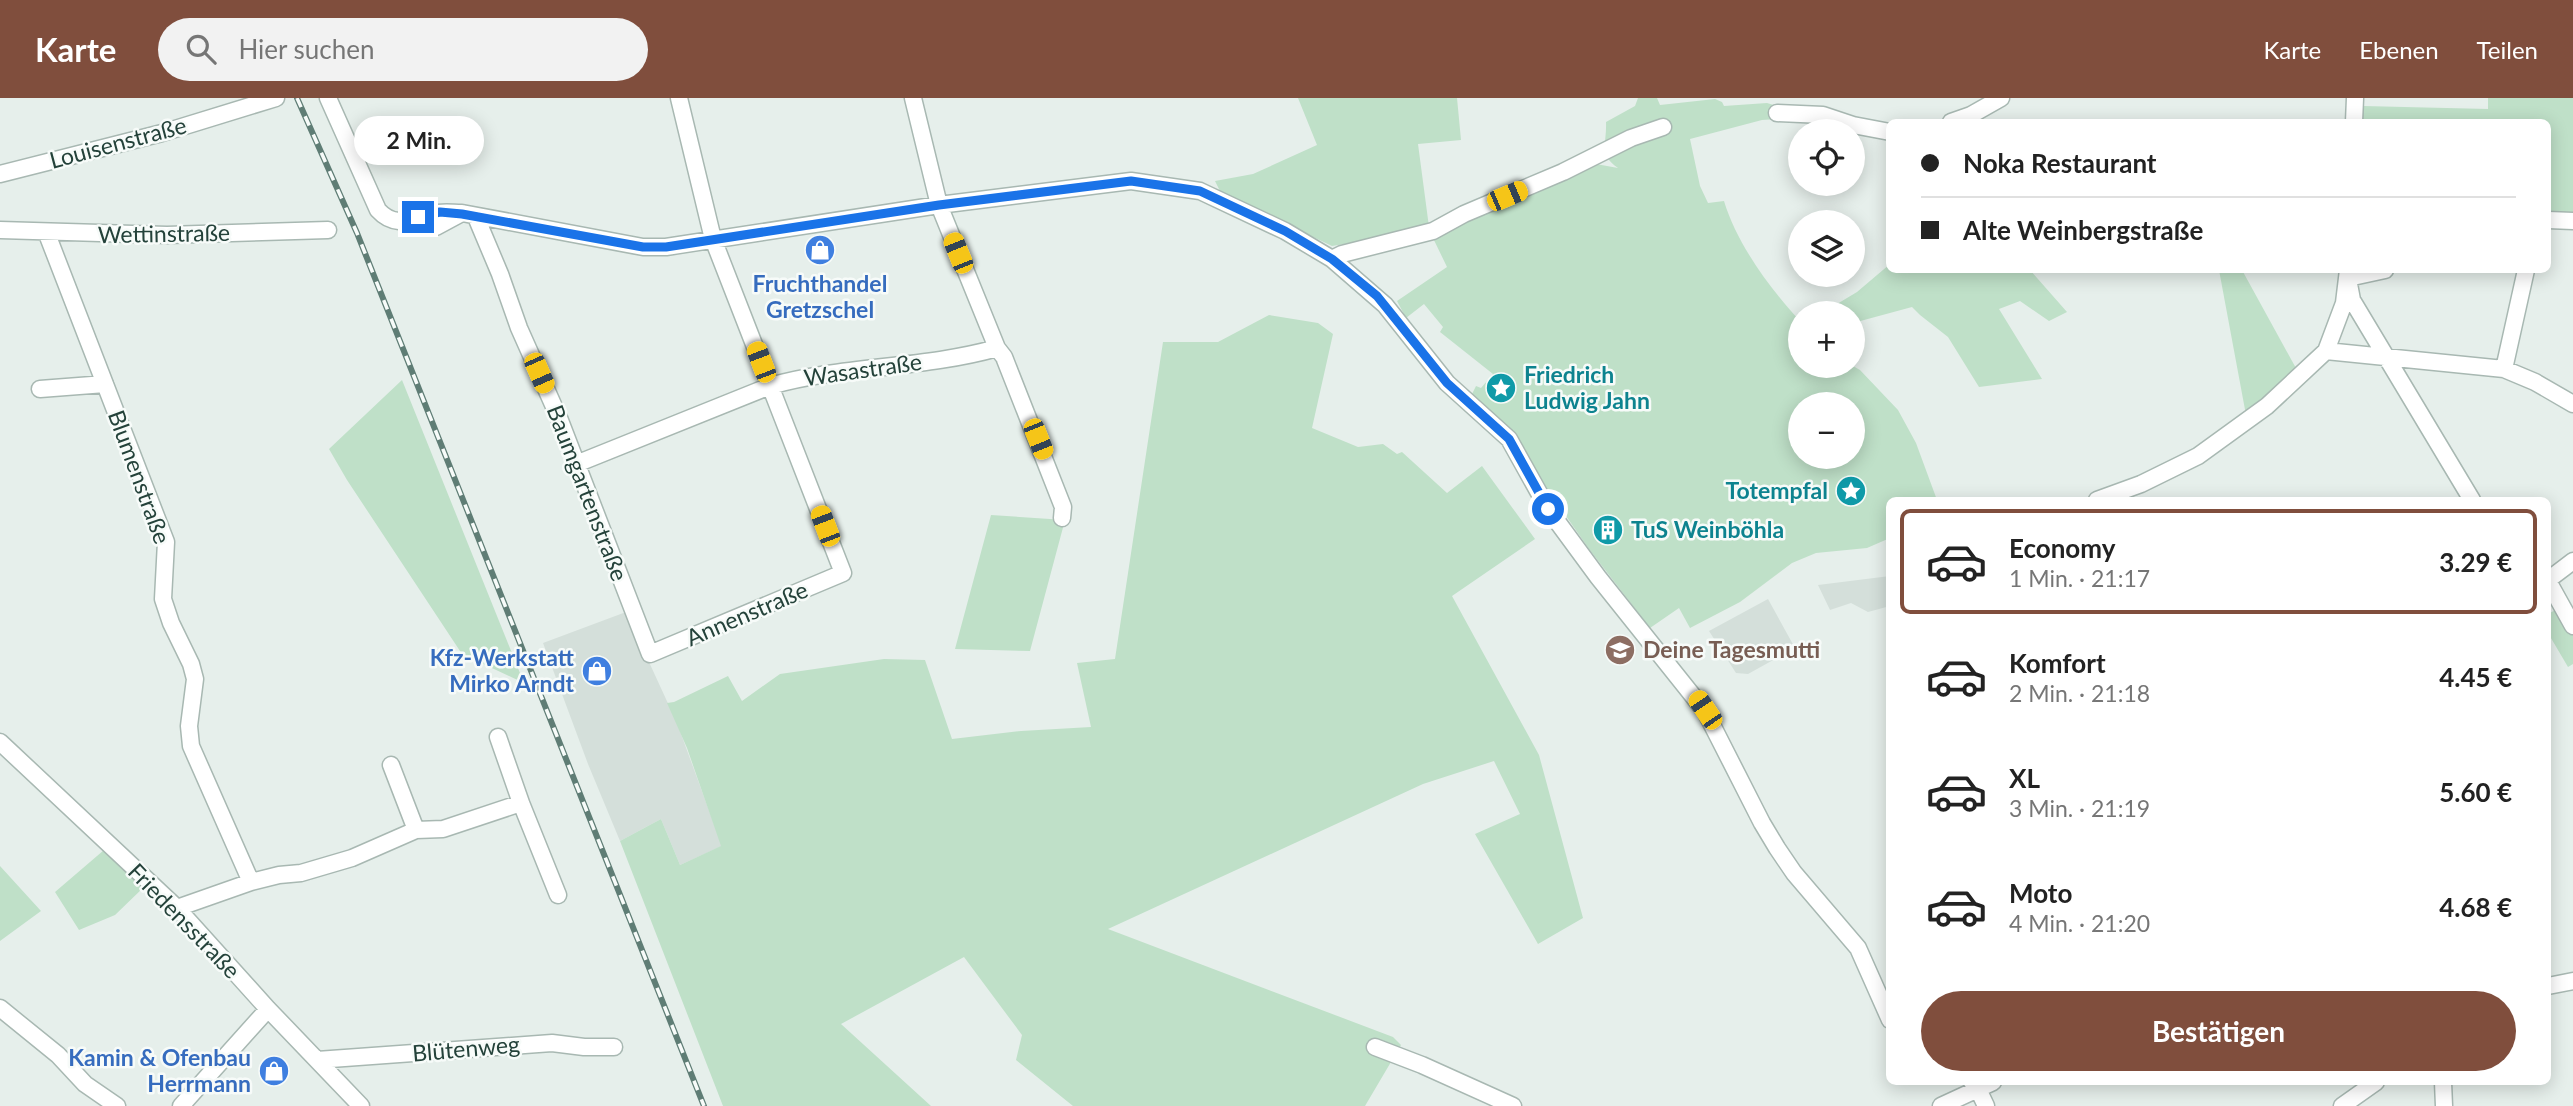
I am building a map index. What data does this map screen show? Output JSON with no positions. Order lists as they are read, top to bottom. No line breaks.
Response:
{"streets":{"street":["Louisenstraße","Wettinstraße","Wasastraße","Blumenstraße","Baumgartenstraße","Annenstraße","Friedensstraße","Blütenweg"]},"crossings":[["Wettinstraße","Blumenstraße"],["Wasastraße","Baumgartenstraße"],["Wasastraße","Annenstraße"],["Baumgartenstraße","Annenstraße"],["Friedensstraße","Blütenweg"]],"places":{"shop":["Fruchthandel Gretzschel","Kfz-Werkstatt Mirko Arndt","Kamin & Ofenbau Herrmann"],"place":["Friedrich Ludwig Jahn","Totempfal"],"building":["TuS Weinböhla"],"school or university":["Deine Tagesmutti"]},"page":{"header":"Karte","search":"Hier suchen","nav":["Karte","Ebenen","Teilen"],"bubble":"2 Min.","map_buttons":["+","−"],"banner":["Noka Restaurant","Alte Weinbergstraße"],"list":[{"name":"Economy","note":"1 Min. · 21:17","value":"3.29 €"},{"name":"Komfort","note":"2 Min. · 21:18","value":"4.45 €"},{"name":"XL","note":"3 Min. · 21:19","value":"5.60 €"},{"name":"Moto","note":"4 Min. · 21:20","value":"4.68 €"}],"buttons":"Bestätigen"}}
